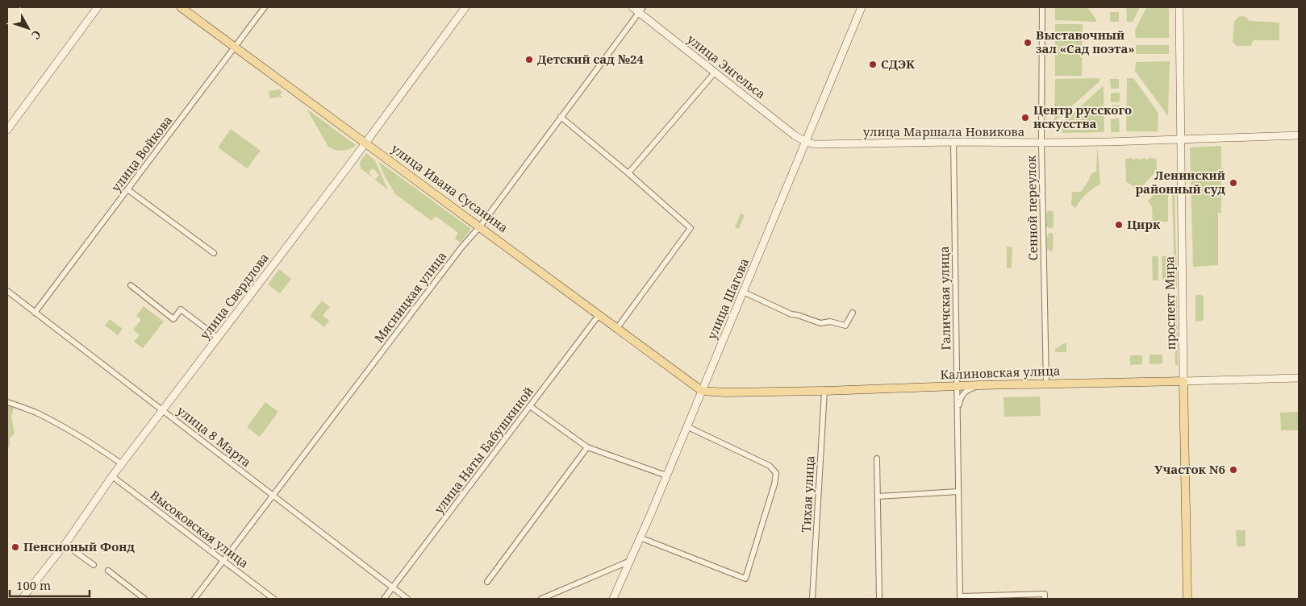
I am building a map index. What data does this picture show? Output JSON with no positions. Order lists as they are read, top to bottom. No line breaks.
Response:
{"streets":{"main road":["улица Энгельса","улица Маршала Новикова","улица Ивана Сусанина","улица Свердлова","улица Шагова","проспект Мира","Калиновская улица"],"street":["улица Войкова","Сенной переулок","Мясницкая улица","Галичская улица","улица 8 Марта","улица Наты Бабушкиной","Тихая улица","Высоковская улица"]},"crossings":[["улица Энгельса","улица Маршала Новикова"],["улица Энгельса","Мясницкая улица"],["улица Энгельса","улица Шагова"],["улица Маршала Новикова","Сенной переулок"],["улица Маршала Новикова","Галичская улица"],["улица Маршала Новикова","улица Шагова"],["улица Маршала Новикова","проспект Мира"],["улица Войкова","улица Ивана Сусанина"],["улица Войкова","улица 8 Марта"],["улица Ивана Сусанина","улица Свердлова"],["улица Ивана Сусанина","Мясницкая улица"],["улица Ивана Сусанина","улица Шагова"],["улица Ивана Сусанина","Калиновская улица"],["улица Ивана Сусанина","улица Наты Бабушкиной"],["Сенной переулок","Калиновская улица"],["улица Свердлова","улица 8 Марта"],["улица Свердлова","Высоковская улица"],["Мясницкая улица","улица 8 Марта"],["Мясницкая улица","Высоковская улица"],["Галичская улица","Калиновская улица"],["улица Шагова","Калиновская улица"],["проспект Мира","Калиновская улица"],["Калиновская улица","Тихая улица"],["улица 8 Марта","улица Наты Бабушкиной"]],"places":["Выставочный зал «Сад поэта»","Детский сад №24","СДЭК","Центр русского искусства","Ленинский районный суд","Цирк","Участок N6","Пенсионый Фонд"],"scale_bar":"100 m","north":"bottom right"}
